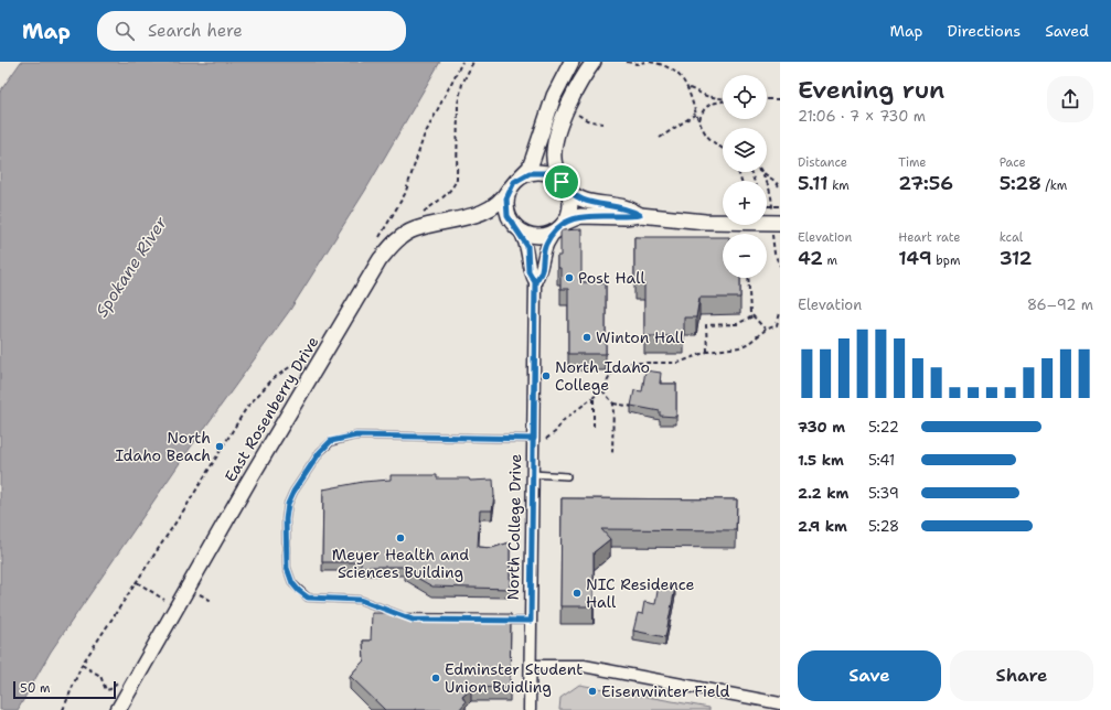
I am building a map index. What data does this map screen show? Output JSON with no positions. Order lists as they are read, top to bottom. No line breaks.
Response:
{"streets":{"street":["East Rosenberry Drive","North College Drive"]},"crossings":[["East Rosenberry Drive","North College Drive"]],"water":["Spokane River"],"places":["Post Hall","Winton Hall","North Idaho College","North Idaho Beach","Meyer Health and Sciences Building","NIC Residence Hall","Edminster Student Union Buidling","Eisenwinter Field"],"scale_bar":"50 m","page":{"header":"Map","search":"Search here","nav":["Map","Directions","Saved"],"heading":["Evening run","21:06 · 7 × 730 m"],"map_buttons":["+","−"],"stats":[["Distance","5.11 km"],["Time","27:56"],["Pace","5:28 /km"],["Elevation","42 m"],["Heart rate","149 bpm"],["kcal","312"]],"chart":["Elevation","86–92 m"],"list":[{"name":"730 m","note":"5:22"},{"name":"1.5 km","note":"5:41"},{"name":"2.2 km","note":"5:39"},{"name":"2.9 km","note":"5:28"}],"buttons":["Save","Share"],"scale":"50 m"}}
